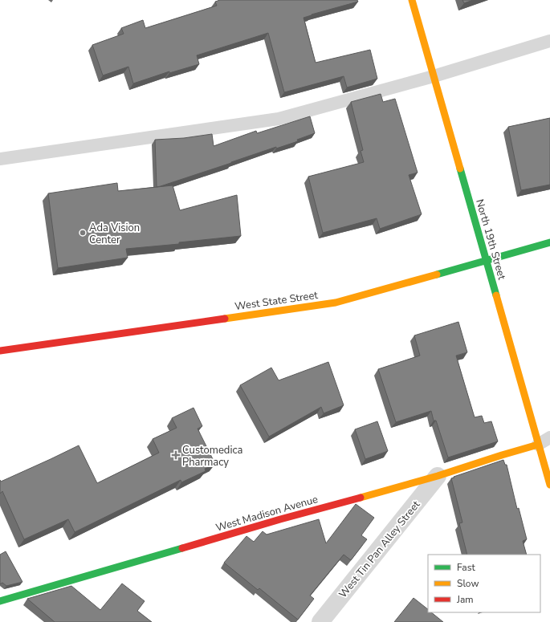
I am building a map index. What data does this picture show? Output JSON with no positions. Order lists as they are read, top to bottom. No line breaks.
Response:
{"streets":{"street":["North 19th Street","West State Street","West Madison Avenue","West Tin Pan Alley Street"]},"crossings":[["North 19th Street","West State Street"],["North 19th Street","West Madison Avenue"],["West Madison Avenue","West Tin Pan Alley Street"]],"places":{"other":["Ada Vision Center"],"health":["Customedica Pharmacy"]},"legend":["Fast","Slow","Jam"]}
